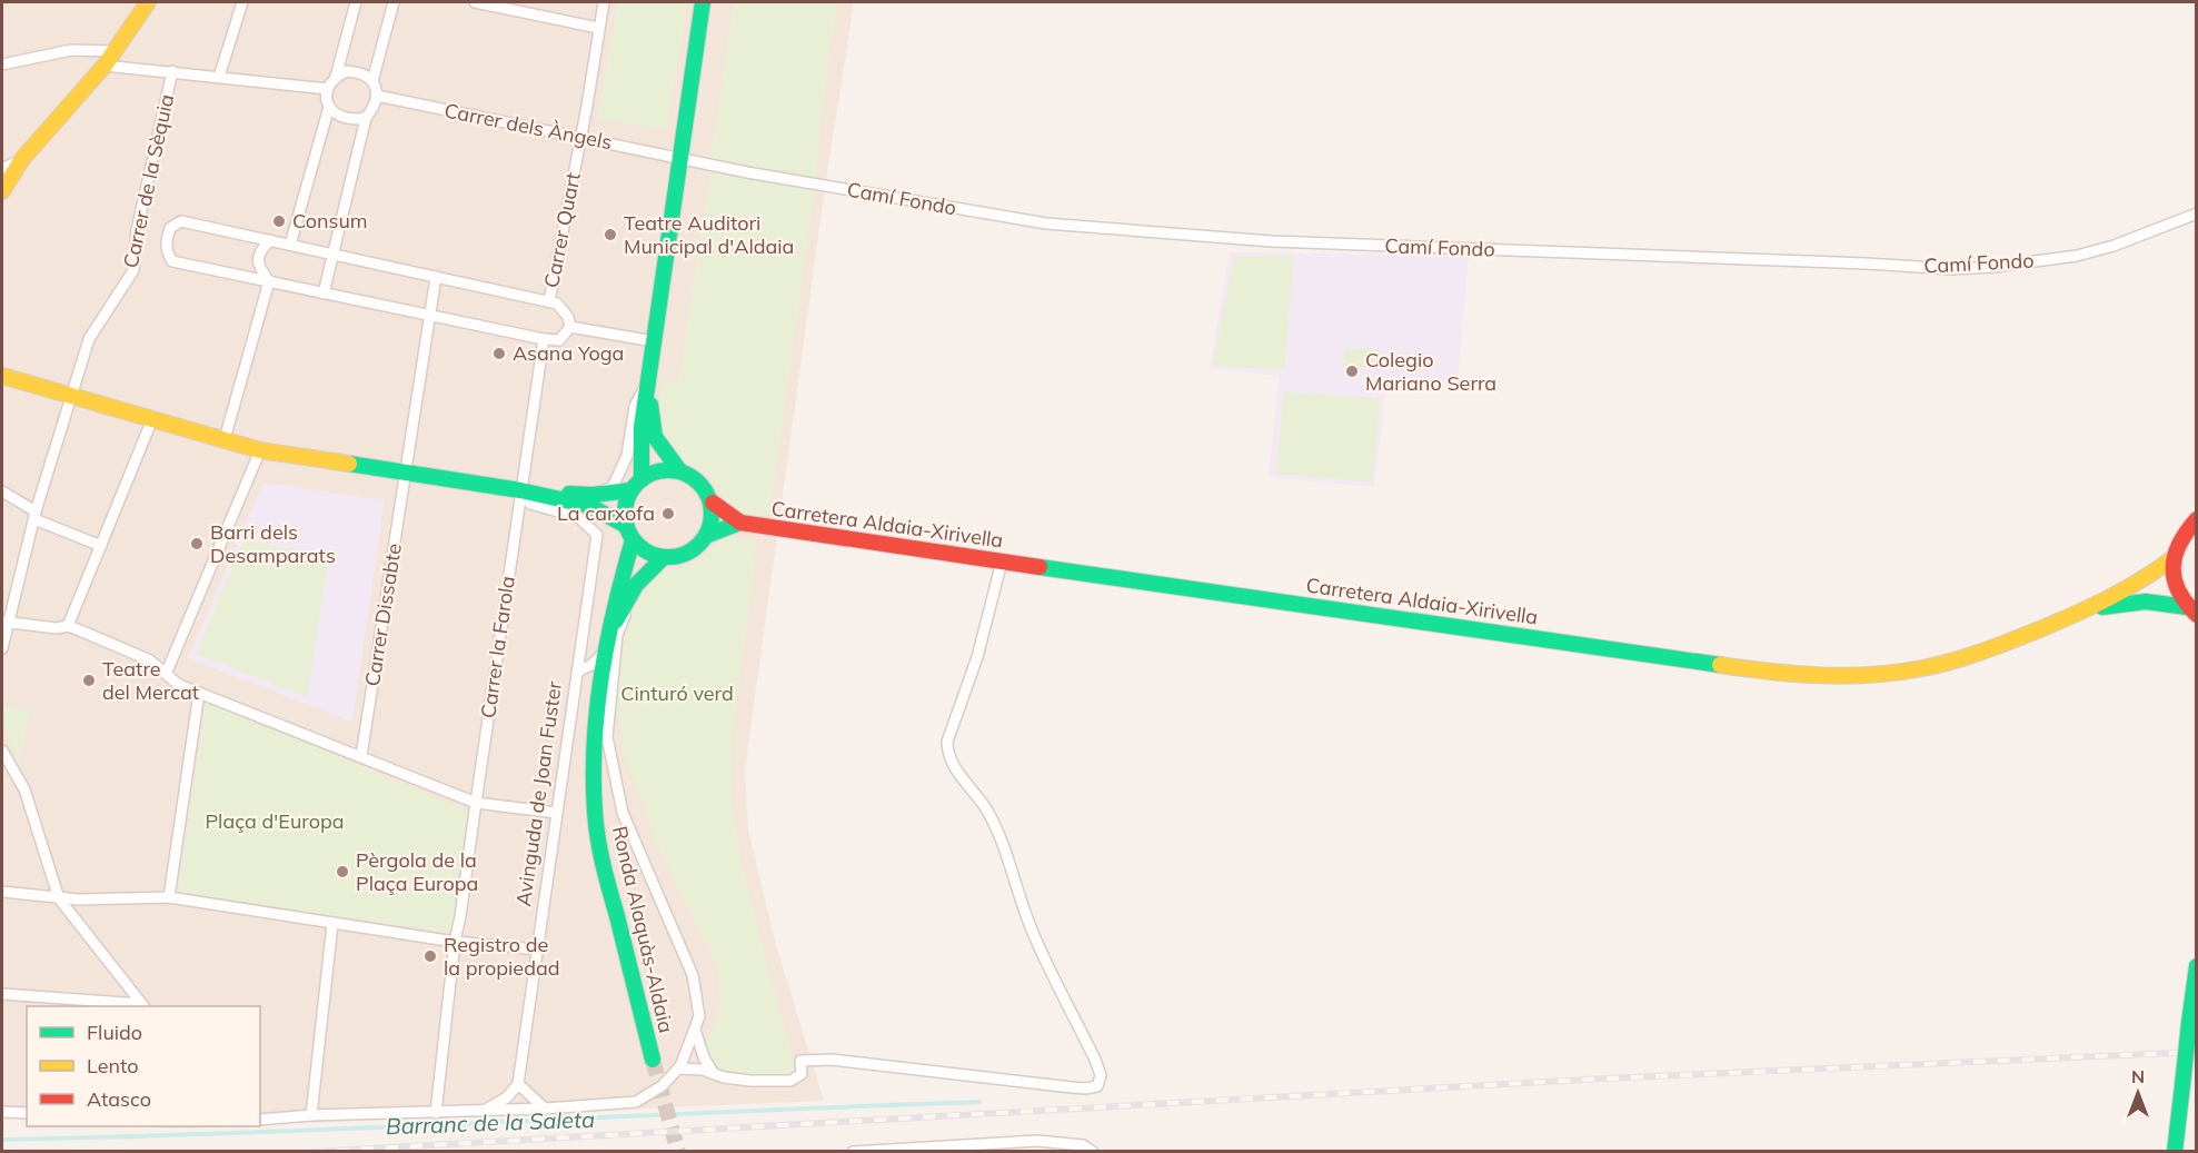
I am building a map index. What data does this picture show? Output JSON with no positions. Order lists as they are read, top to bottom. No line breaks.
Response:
{"streets":{"street":["Carrer dels Àngels","Carrer de la Sèquia","Camí Fondo","Carrer Quart","Carretera Aldaia-Xirivella","Carrer Dissabte","Carrer la Farola","Avinguda de Joan Fuster","Ronda Alaquàs-Aldaia"]},"crossings":[["Carrer dels Àngels","Camí Fondo"],["Carrer dels Àngels","Carrer Quart"],["Carretera Aldaia-Xirivella","Ronda Alaquàs-Aldaia"],["Carrer la Farola","Avinguda de Joan Fuster"]],"water":["Barranc de la Saleta"],"parks":["Cinturó verd","Plaça d'Europa"],"places":["Consum","Teatre Auditori Municipal d'Aldaia","Asana Yoga","Colegio Mariano Serra","La carxofa","Barri dels Desamparats","Teatre del Mercat","Pèrgola de la Plaça Europa","Registro de la propiedad"],"legend":["Fluido","Lento","Atasco"],"north":"top"}
